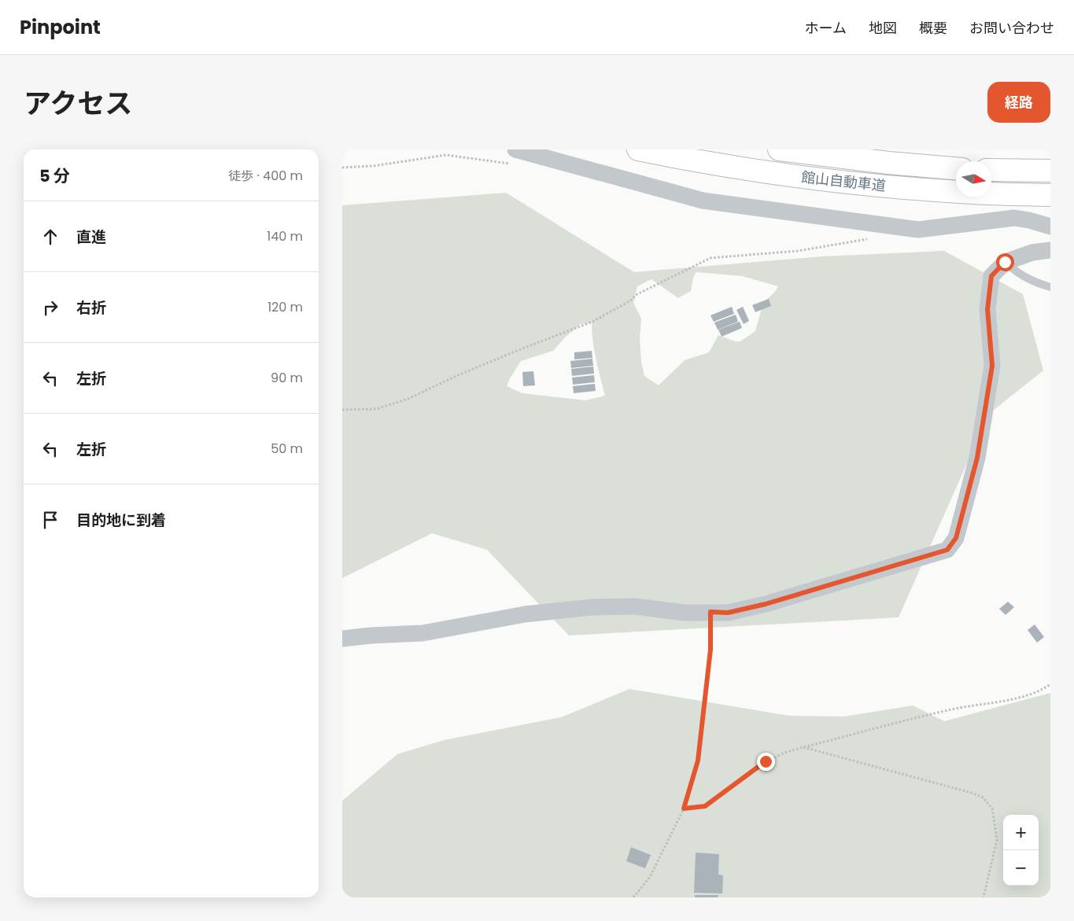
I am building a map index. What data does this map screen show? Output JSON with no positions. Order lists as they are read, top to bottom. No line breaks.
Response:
{"streets":{"highway":["館山自動車道"]},"north":"right","page":{"header":"Pinpoint","nav":["ホーム","地図","概要","お問い合わせ"],"title":"アクセス","buttons":"経路","heading":["5 分","徒歩 · 400 m"],"list":[["直進","140 m"],["右折","120 m"],["左折","90 m"],["左折","50 m"],"目的地に到着"],"map_buttons":["+","−"]}}
